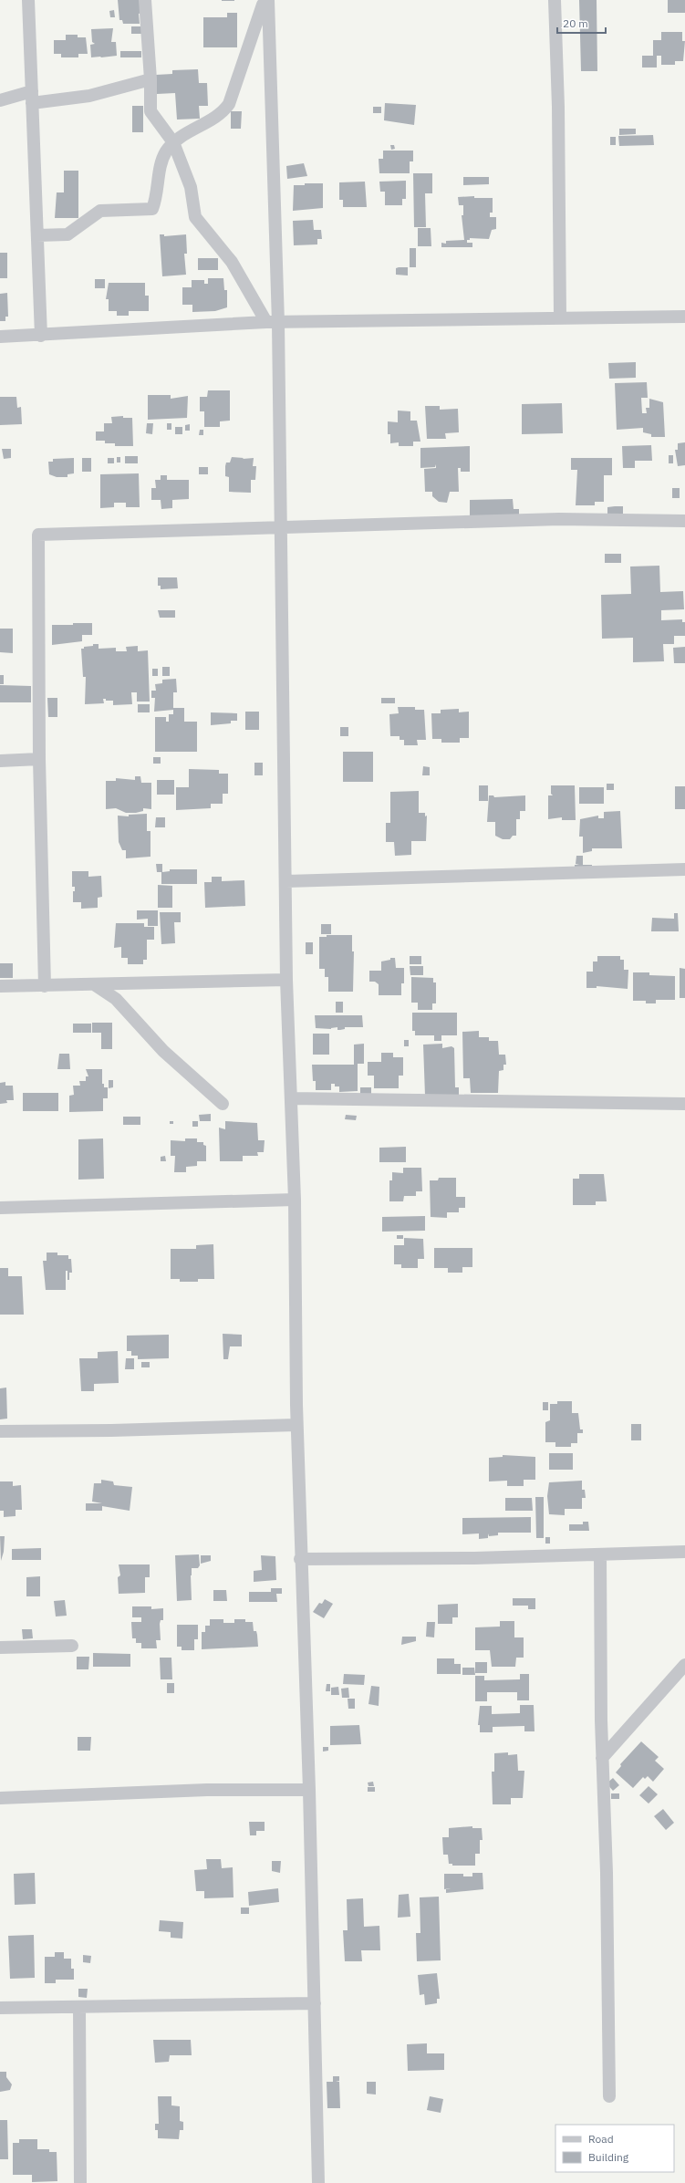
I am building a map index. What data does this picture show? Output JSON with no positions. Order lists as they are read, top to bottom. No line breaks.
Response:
{"legend":["Road","Building"],"scale_bar":"20 m"}
